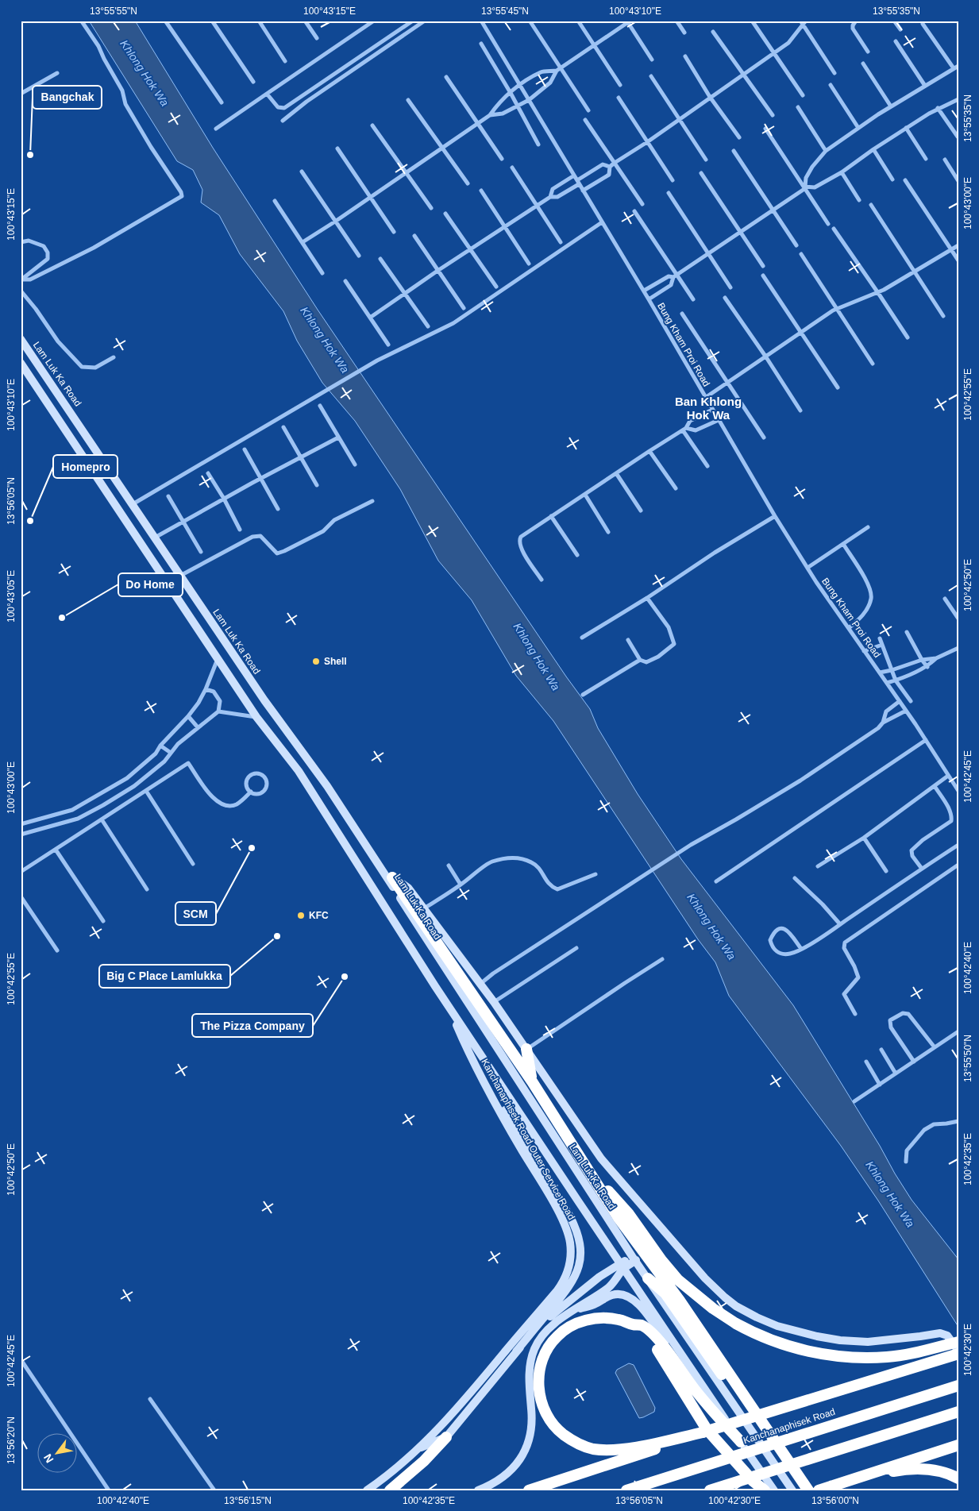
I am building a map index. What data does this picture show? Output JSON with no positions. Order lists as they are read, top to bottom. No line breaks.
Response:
{"streets":{"highway":["Kanchanaphisek Road"],"main road":["Lam Luk Ka Road","Kanchanaphisek Road Outer Service Road"],"street":["Bung Kham Proi Road"]},"districts":["Ban Khlong Hok Wa"],"water":["Khlong Hok Wa"],"places":["Bangchak","Homepro","Do Home","Shell","SCM","KFC","Big C Place Lamlukka","The Pizza Company"],"north":"bottom left","coordinates":["13°55'55\"N","100°43'15\"E","13°55'45\"N","100°43'10\"E","13°55'35\"N","100°43'00\"E","100°42'55\"E","13°56'05\"N","100°42'50\"E","100°43'05\"E","100°42'45\"E","100°42'40\"E","13°55'50\"N","100°42'35\"E","100°42'30\"E","13°56'20\"N","13°56'15\"N","13°56'00\"N"]}
